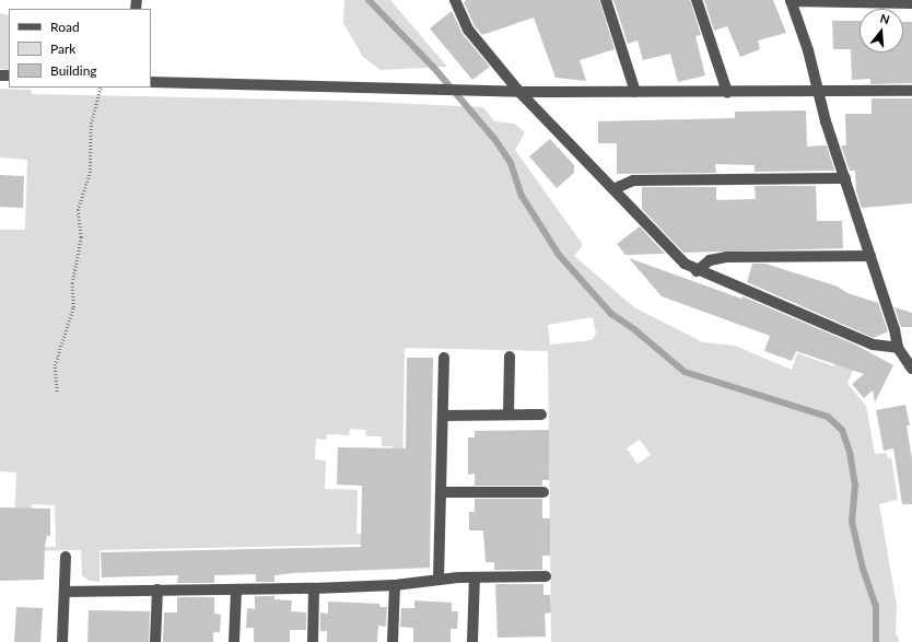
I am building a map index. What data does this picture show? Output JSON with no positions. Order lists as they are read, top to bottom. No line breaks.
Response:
{"legend":["Road","Park","Building"],"north":"top"}
